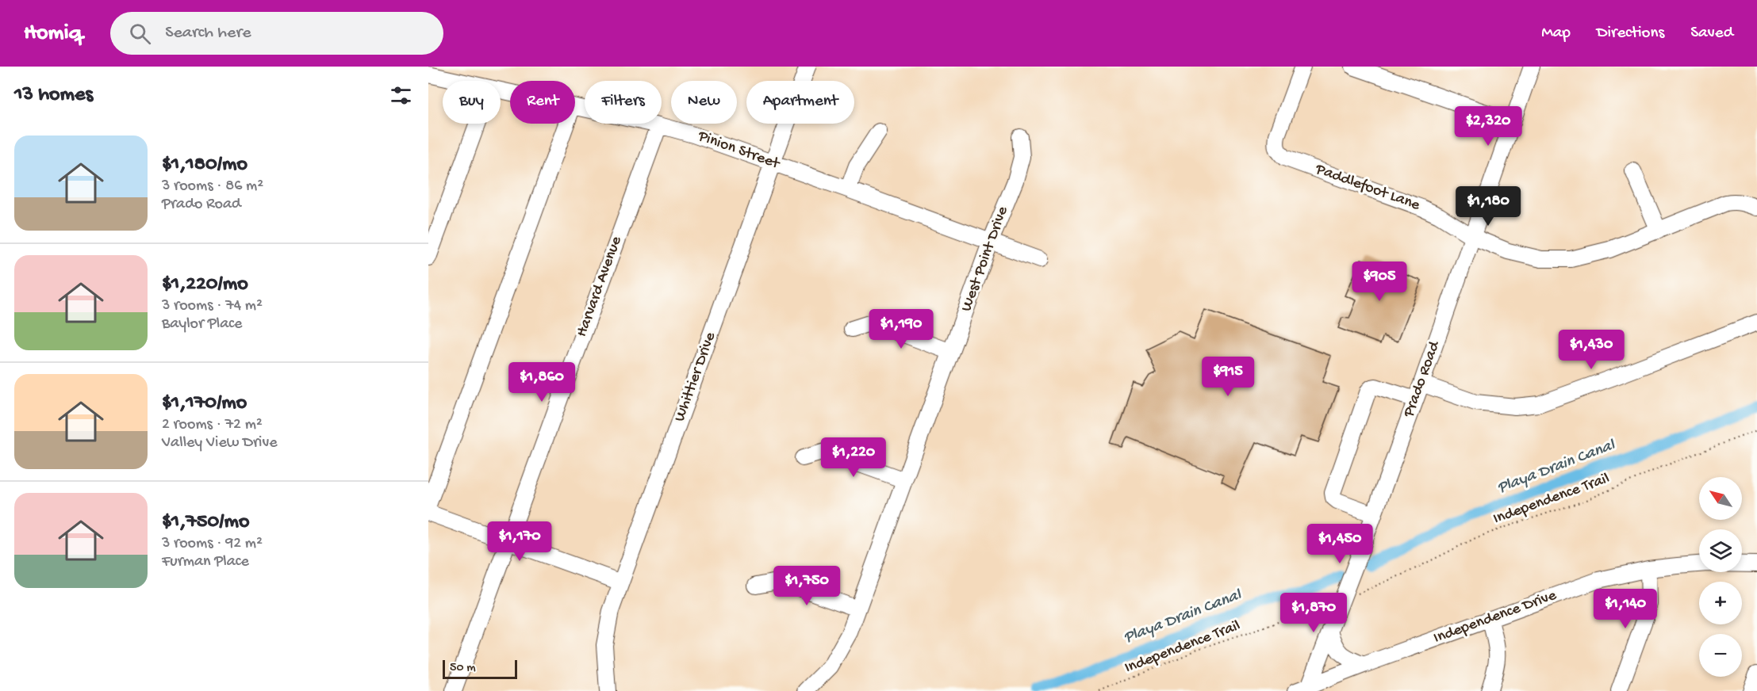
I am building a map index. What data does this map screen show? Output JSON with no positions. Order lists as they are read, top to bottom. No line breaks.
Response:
{"streets":{"street":["Pinion Street","Paddlefoot Lane","West Point Drive","Harvard Avenue","Whittier Drive","Prado Road","Independence Drive"],"path":["Independence Trail"]},"crossings":[["Pinion Street","West Point Drive"],["Pinion Street","Harvard Avenue"],["Pinion Street","Whittier Drive"],["Paddlefoot Lane","Prado Road"],["Prado Road","Independence Trail"],["Prado Road","Independence Drive"]],"water":["Playa Drain Canal"],"scale_bar":"50 m","north":"top left","page":{"header":"Homiq","search":"Search here","nav":["Map","Directions","Saved"],"heading":"13 homes","chip":["Buy","Rent","Filters","New","Apartment"],"price":["$2,320","$1,180","$905","$1,190","$1,430","$915","$1,860","$1,220","$1,170","$1,450","$1,750","$1,140","$1,870"],"list":[{"name":"$1,180/mo","note":"3 rooms · 86 m² · Prado Road"},{"name":"$1,220/mo","note":"3 rooms · 74 m² · Baylor Place"},{"name":"$1,170/mo","note":"2 rooms · 72 m² · Valley View Drive"},{"name":"$1,750/mo","note":"3 rooms · 92 m² · Furman Place"}],"map_buttons":["+","−"],"scale":"50 m"}}
